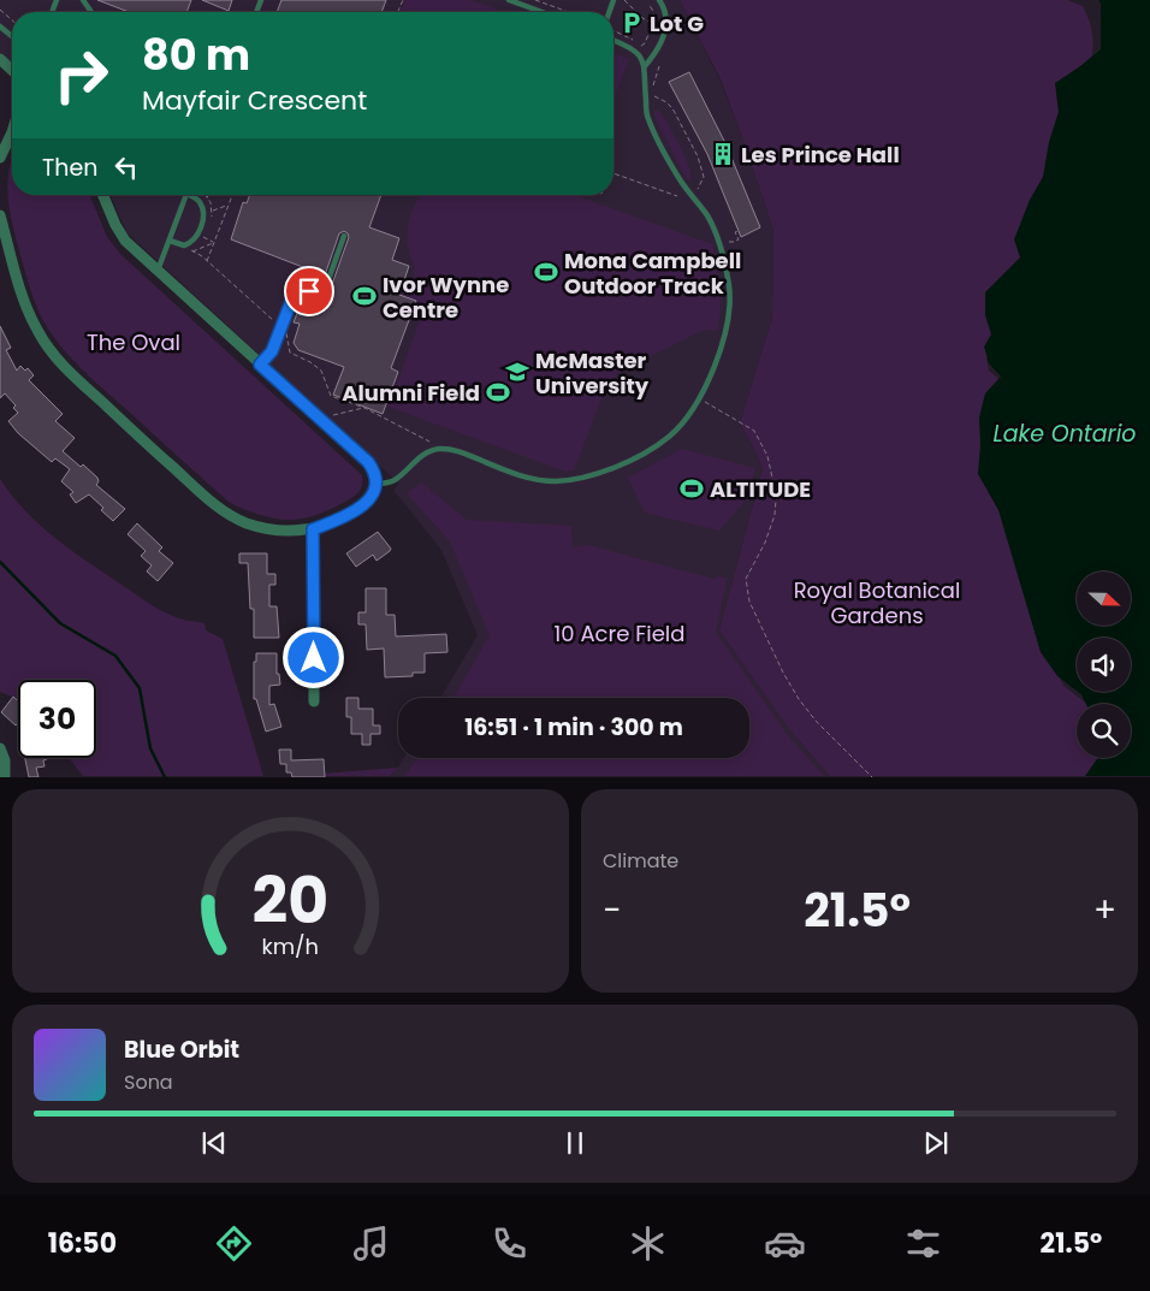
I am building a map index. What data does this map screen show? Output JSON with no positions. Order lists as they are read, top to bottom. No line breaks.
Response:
{"water":["Lake Ontario"],"parks":["The Oval","Royal Botanical Gardens","10 Acre Field"],"places":{"parking":["Lot G"],"building":["Les Prince Hall"],"sports":["Mona Campbell Outdoor Track","Ivor Wynne Centre","Alumni Field","ALTITUDE"],"school or university":["McMaster University"]},"north":"right","page":{"turn":["80 m","Mayfair Crescent"],"then":"Then","limit":"30","trip":"16:51 · 1 min · 300 m","tile":"Climate","heat":["−","21.5°","+"],"song":["Blue Orbit","Sona"],"tabs":["16:50","21.5°"],"gauge":["20","km/h"]}}
